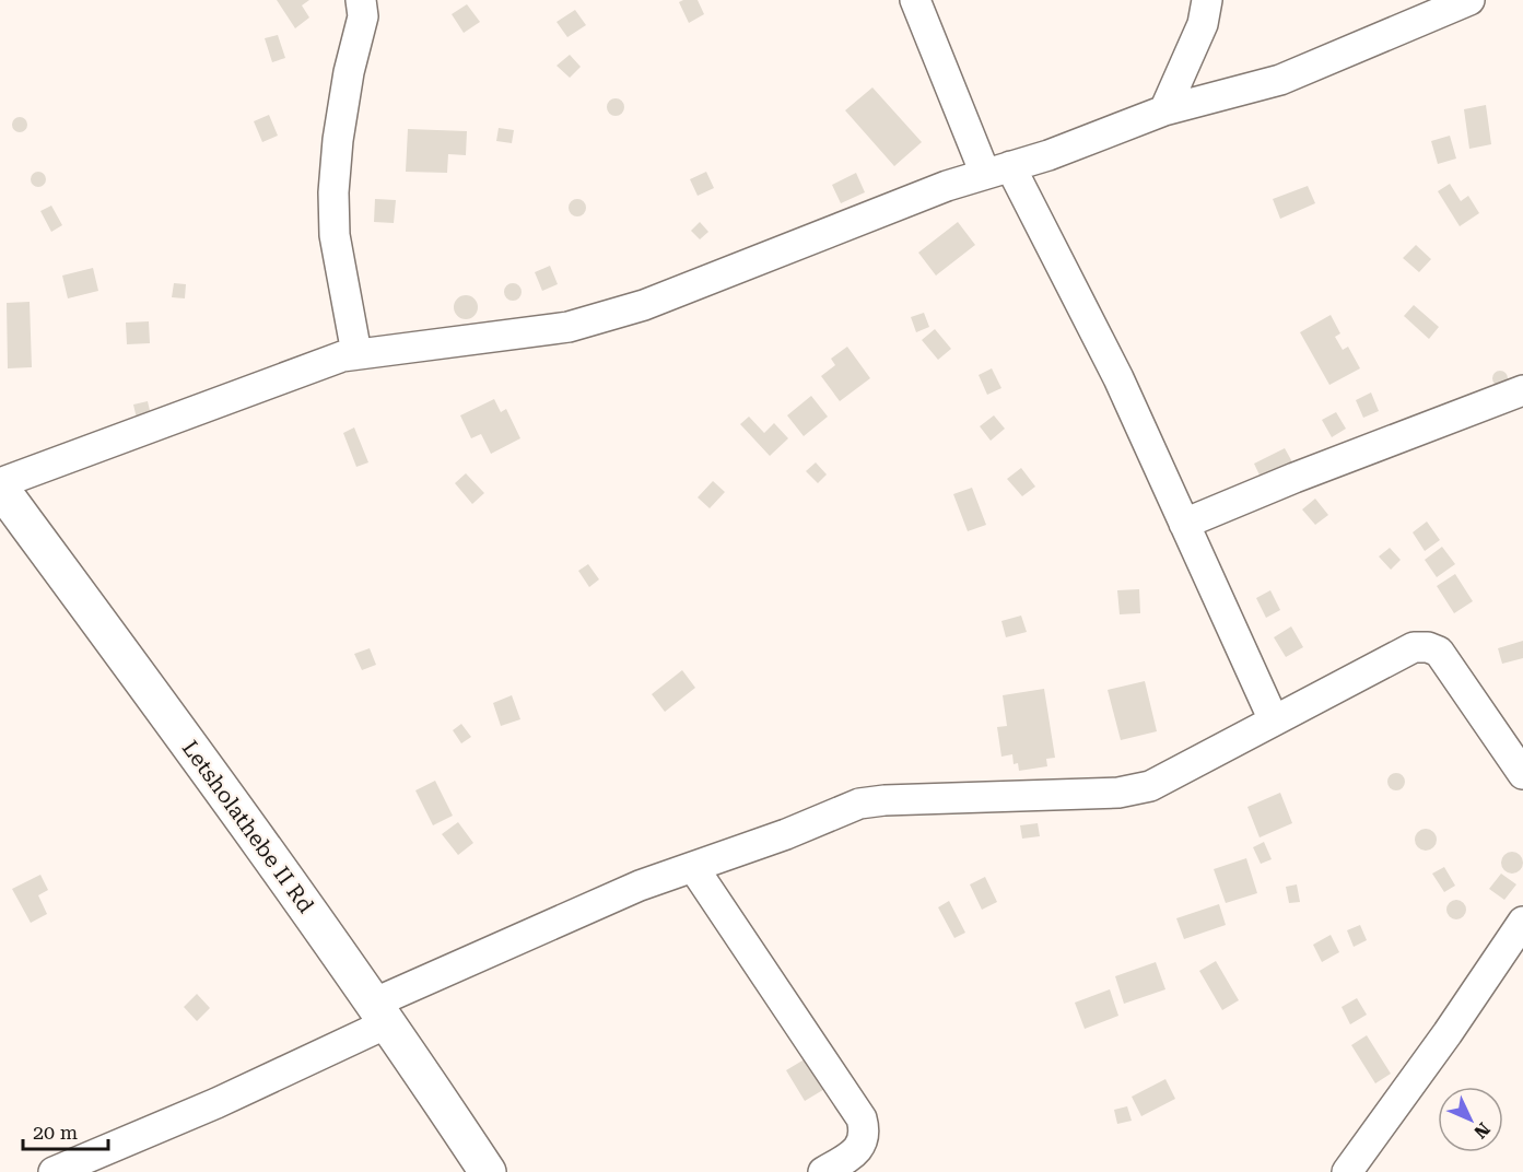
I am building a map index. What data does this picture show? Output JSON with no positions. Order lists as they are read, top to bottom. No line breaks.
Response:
{"streets":{"street":["Letsholathebe II Rd"]},"scale_bar":"20 m","north":"bottom right"}
